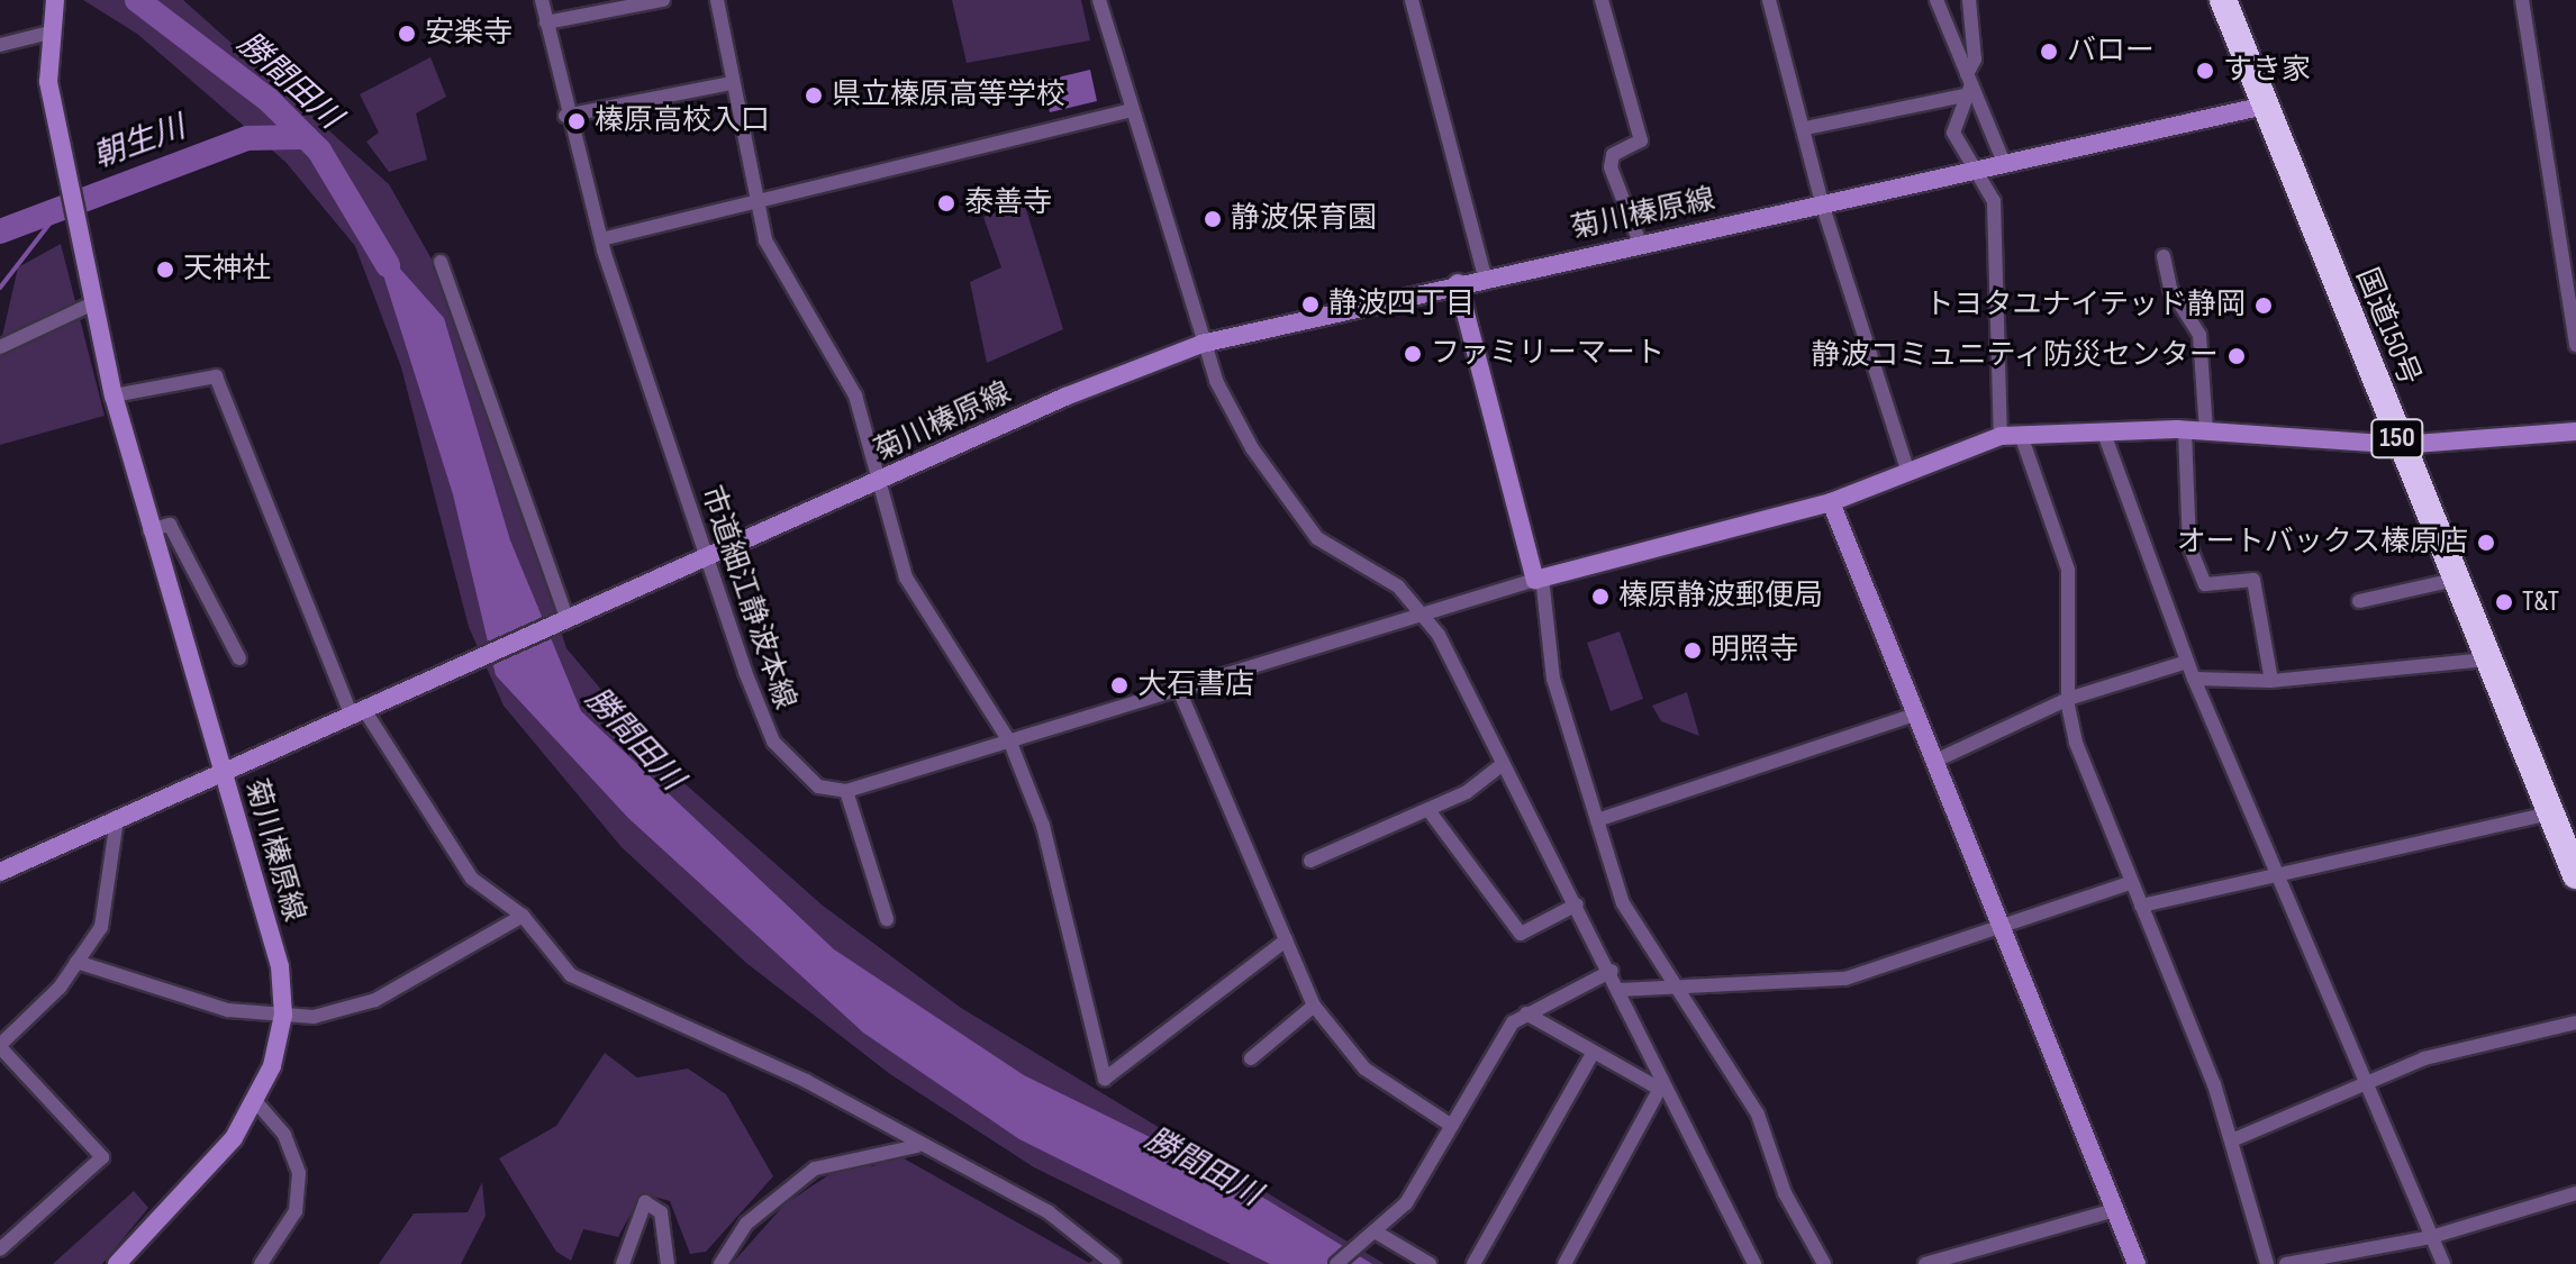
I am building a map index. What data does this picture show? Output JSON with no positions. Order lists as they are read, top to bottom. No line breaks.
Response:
{"streets":{"highway":["国道150号","150"],"street":["菊川榛原線","市道細江静波本線"]},"crossings":[["菊川榛原線","国道150号"],["菊川榛原線","市道細江静波本線"]],"water":["勝間田川","朝生川"],"places":["安楽寺","バロー","すき家","県立榛原高等学校","榛原高校入口","泰善寺","静波保育園","天神社","静波四丁目","トヨタユナイテッド静岡","ファミリーマート","静波コミュニティ防災センター","オートバックス榛原店","榛原静波郵便局","T&T","明照寺","大石書店"]}
